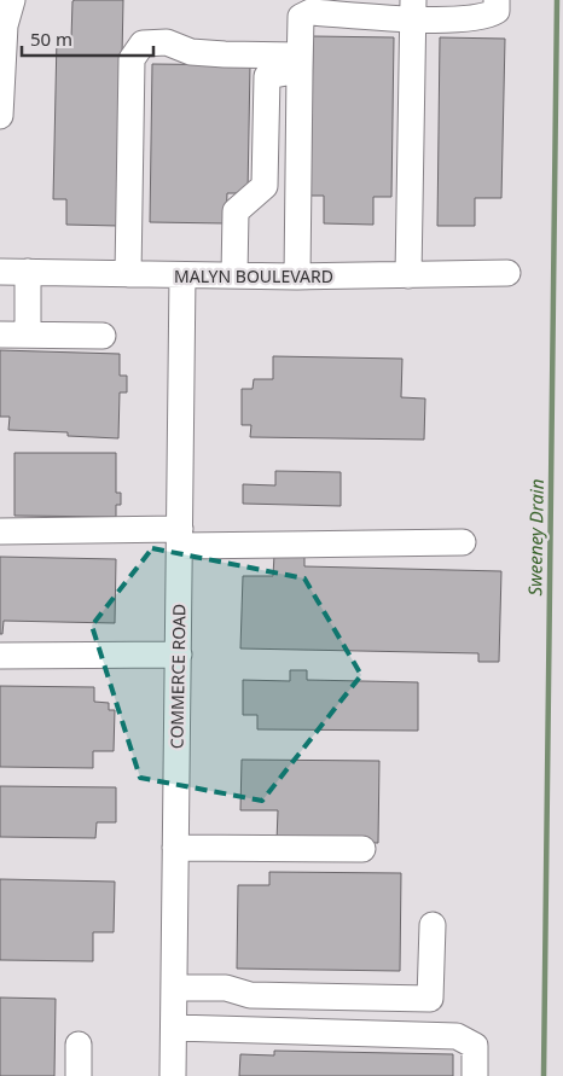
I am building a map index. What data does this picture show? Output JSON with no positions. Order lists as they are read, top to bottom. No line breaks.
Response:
{"streets":{"street":["MALYN BOULEVARD","COMMERCE ROAD"]},"crossings":[["MALYN BOULEVARD","COMMERCE ROAD"]],"water":["Sweeney Drain"],"scale_bar":"50 m"}
